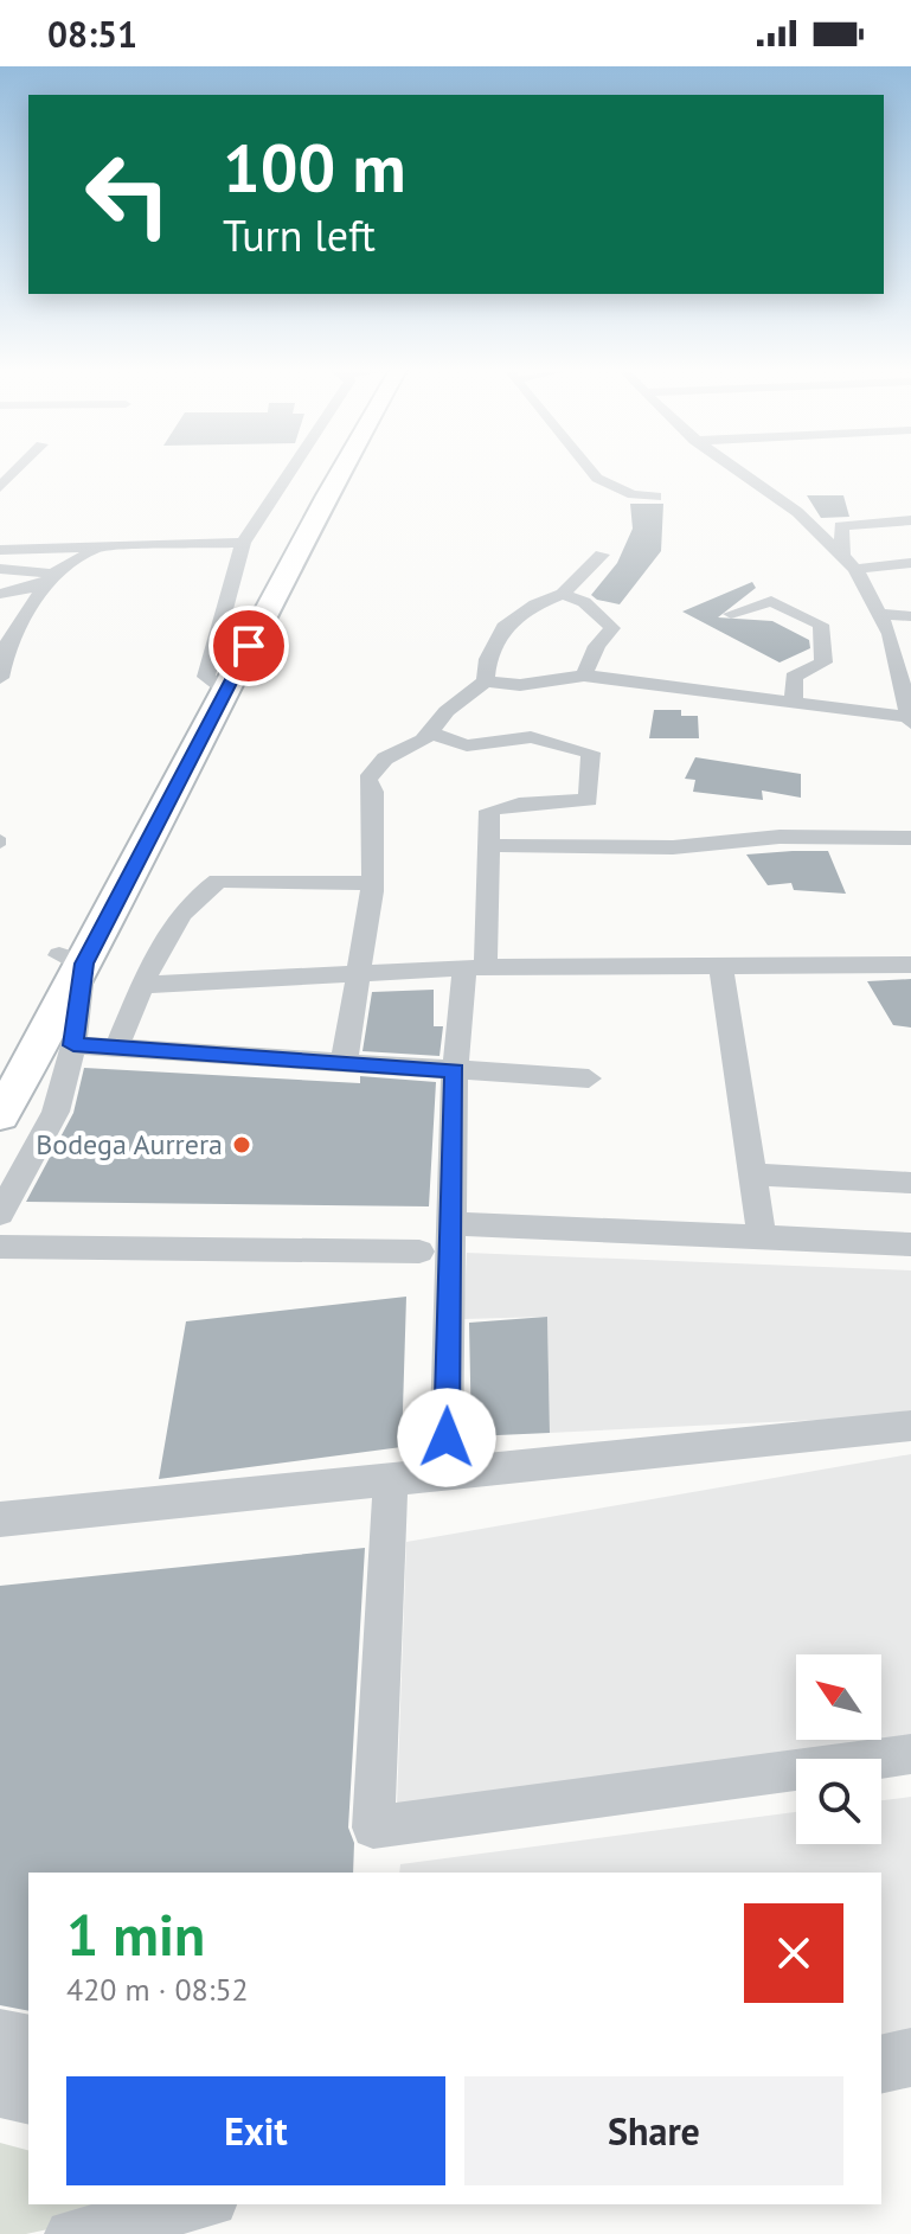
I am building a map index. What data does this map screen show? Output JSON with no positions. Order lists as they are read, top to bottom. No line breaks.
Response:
{"places":["Bodega Aurrera"],"north":"top left","page":{"status":"08:51","turn":["100 m","Turn left"],"heading":["1 min","420 m · 08:52"],"buttons":["Exit","Share"]}}
